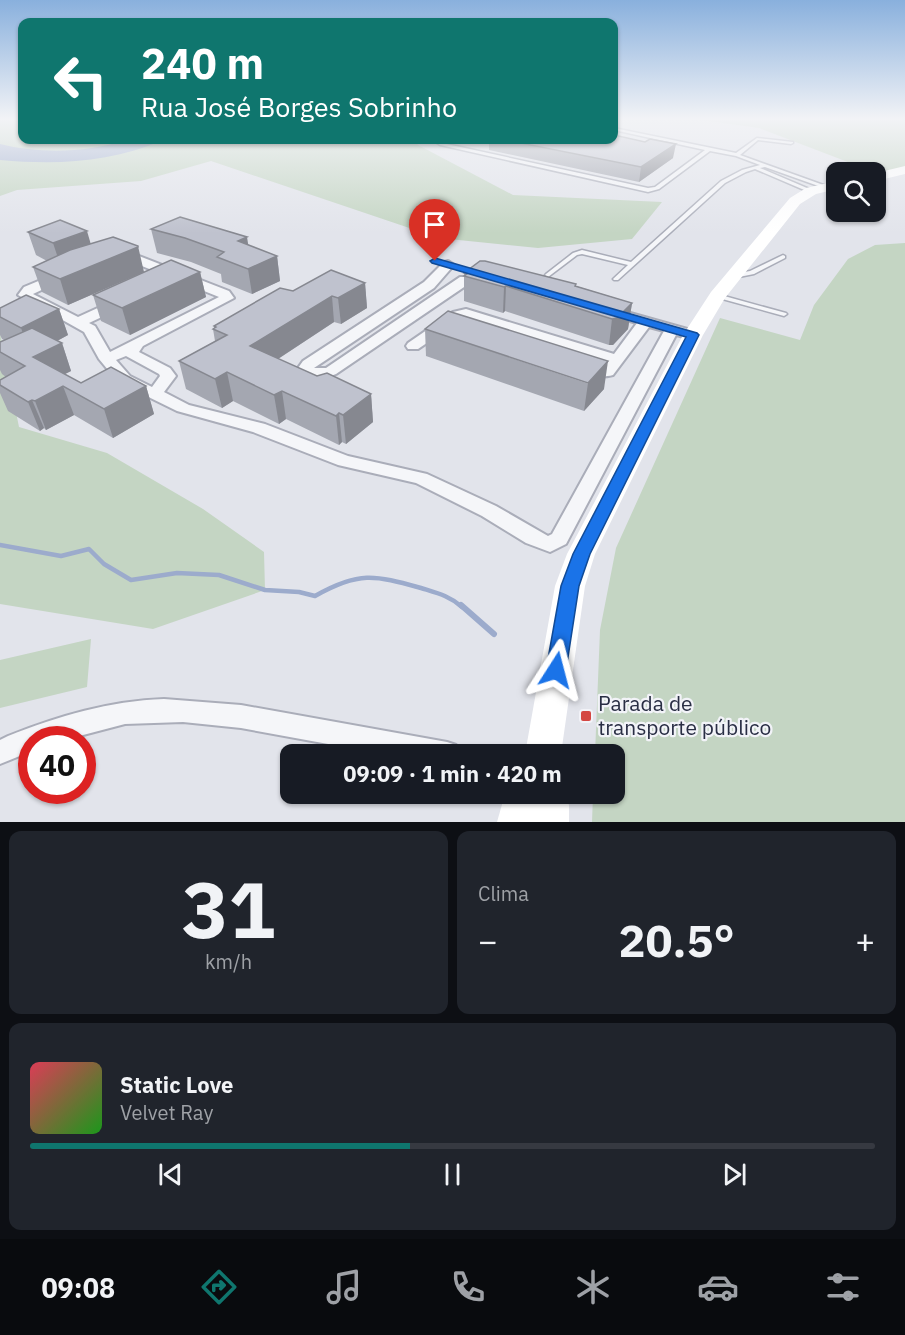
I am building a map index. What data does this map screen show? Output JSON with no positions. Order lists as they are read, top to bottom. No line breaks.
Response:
{"places":{"transit":["Parada de transporte público"]},"page":{"turn":["240 m","Rua José Borges Sobrinho"],"limit":"40","trip":"09:09 · 1 min · 420 m","tile":[["31","km/h"],"Clima"],"heat":["−","20.5°","+"],"song":["Static Love","Velvet Ray"],"tabs":"09:08"}}
